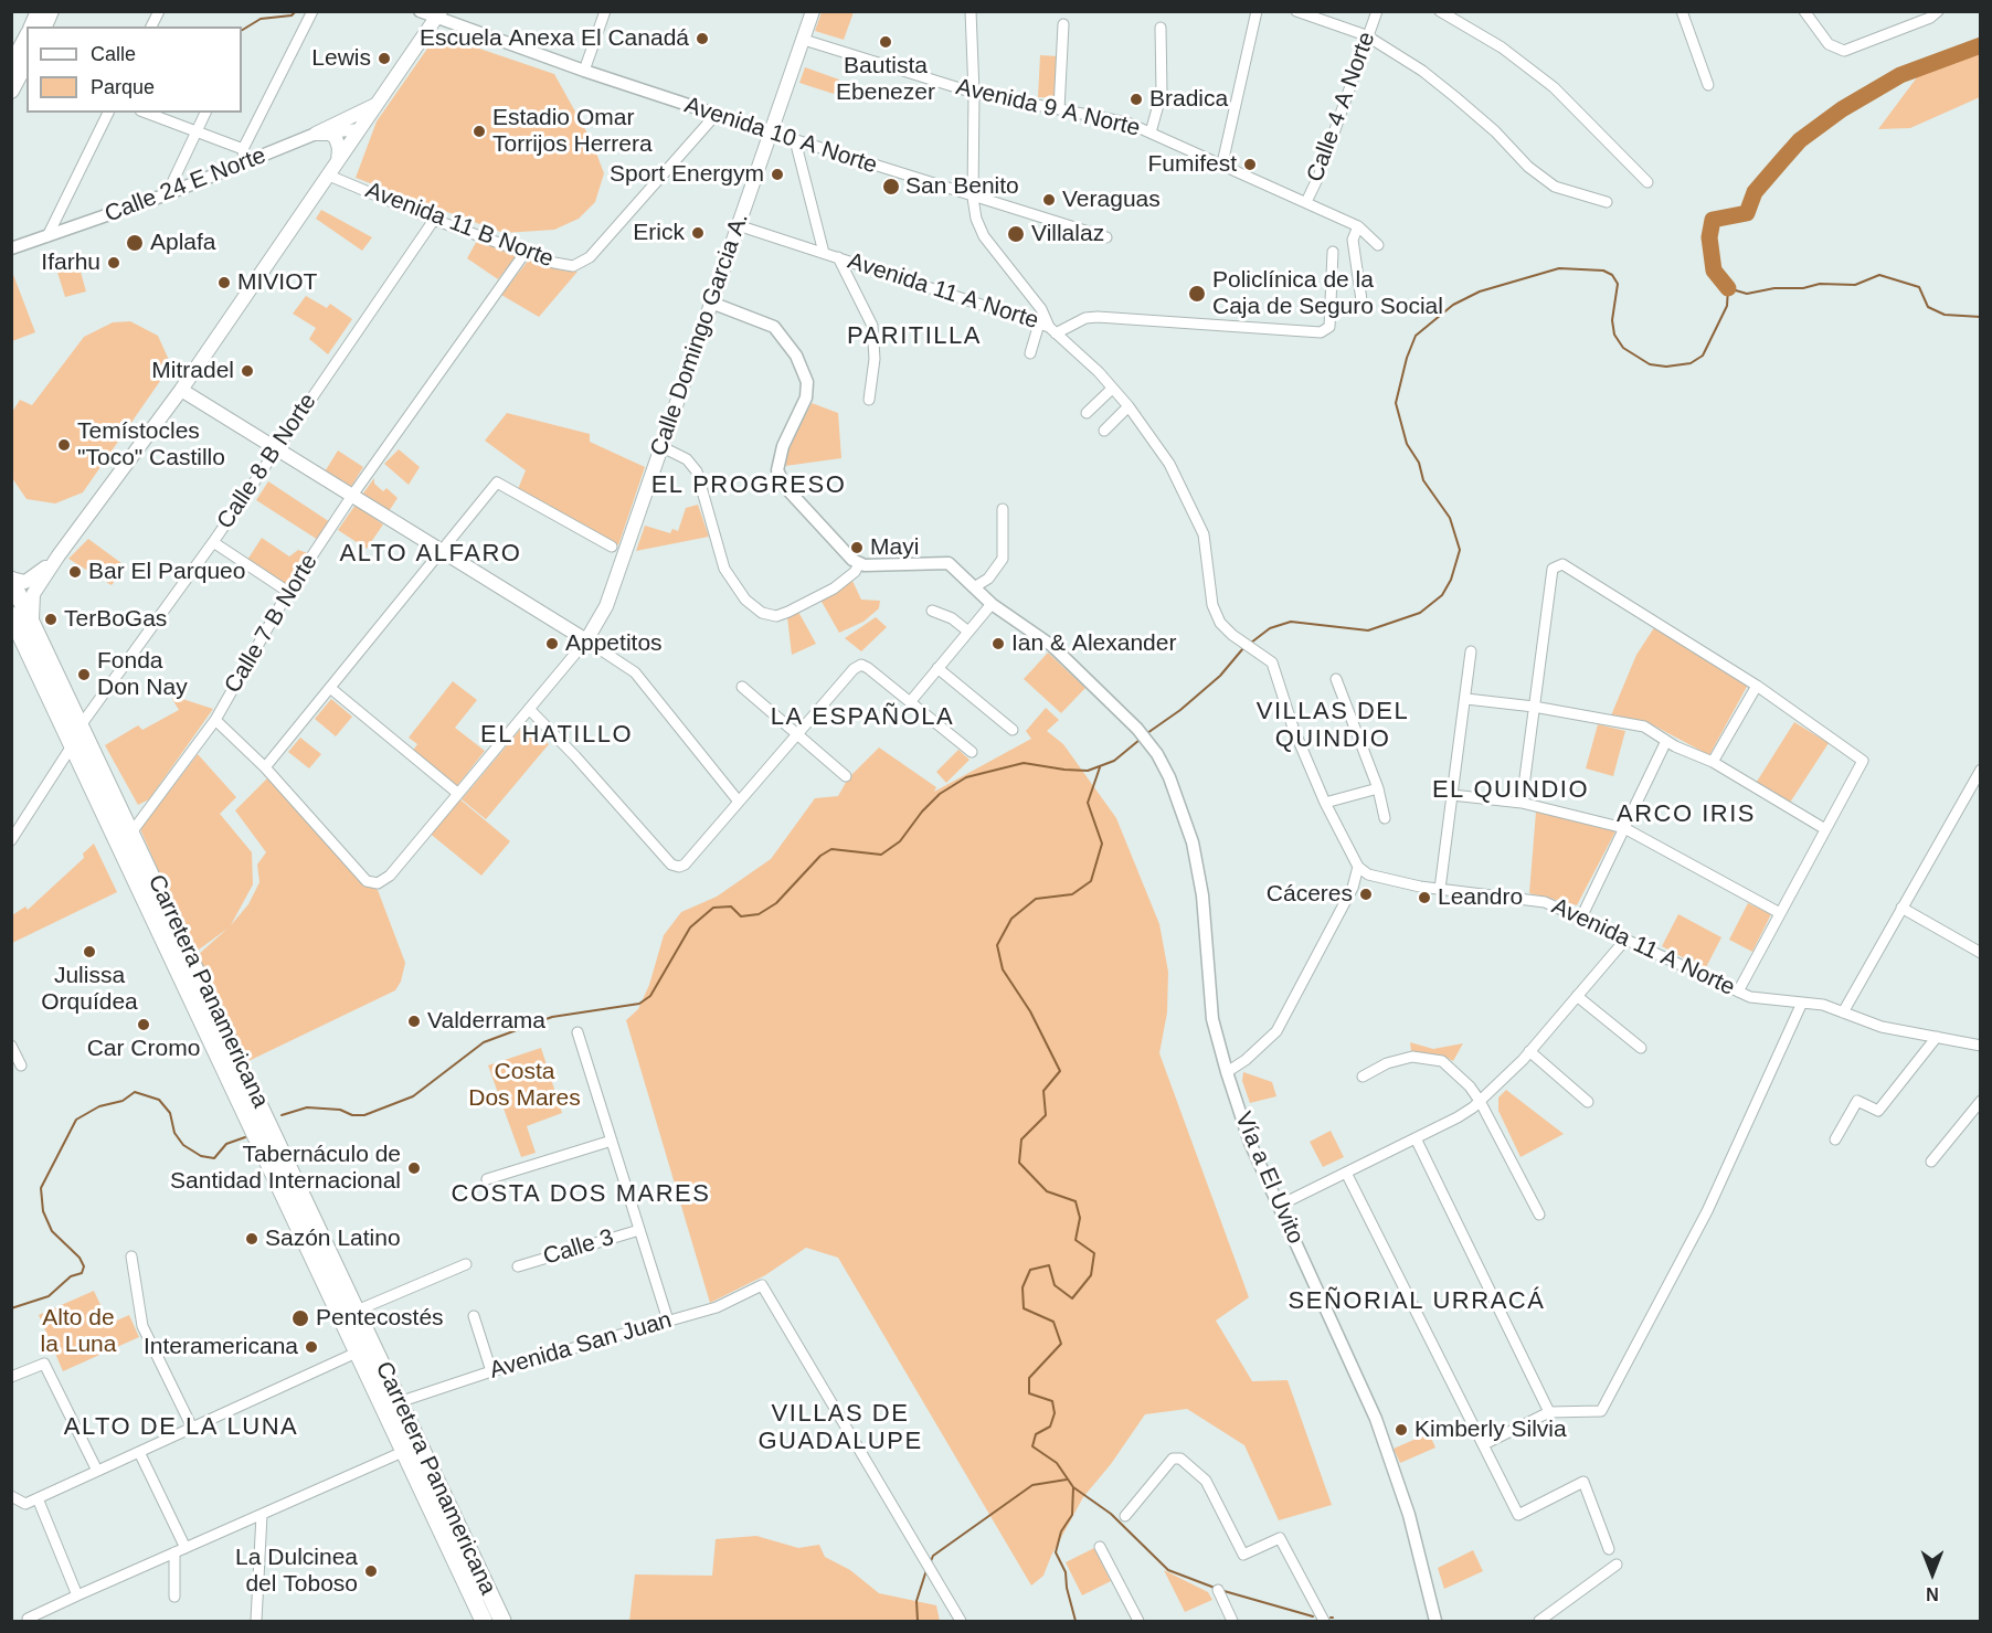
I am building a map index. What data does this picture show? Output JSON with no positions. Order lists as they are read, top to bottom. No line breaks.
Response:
{"streets":{"highway":["Carretera Panamericana"],"main road":["Calle Domingo Garcia A."],"street":["Calle 4 A Norte","Avenida 9 A Norte","Avenida 10 A Norte","Calle 24 E Norte","Avenida 11 B Norte","Avenida 11 A Norte","Calle 8 B Norte","Calle 7 B Norte","Vía a El Uvito","Calle 3","Avenida San Juan"]},"crossings":[["Calle 4 A Norte","Avenida 9 A Norte"],["Avenida 9 A Norte","Calle Domingo Garcia A."],["Avenida 10 A Norte","Avenida 11 B Norte"],["Avenida 10 A Norte","Calle Domingo Garcia A."],["Avenida 11 B Norte","Calle 8 B Norte"],["Avenida 11 B Norte","Calle 7 B Norte"],["Avenida 11 A Norte","Calle Domingo Garcia A."],["Calle 8 B Norte","Carretera Panamericana"],["Calle 7 B Norte","Carretera Panamericana"],["Carretera Panamericana","Avenida San Juan"]],"districts":["PARITILLA","EL PROGRESO","ALTO ALFARO","VILLAS DEL QUINDIO","LA ESPAÑOLA","EL HATILLO","EL QUINDIO","ARCO IRIS","COSTA DOS MARES","SEÑORIAL URRACÁ","VILLAS DE GUADALUPE","ALTO DE LA LUNA"],"parks":["Costa Dos Mares","Alto de la Luna"],"places":["Escuela Anexa El Canadá","Bautista Ebenezer","Lewis","Bradica","Estadio Omar Torrijos Herrera","Fumifest","Sport Energym","San Benito","Veraguas","Erick","Villalaz","Aplafa","Ifarhu","MIVIOT","Policlínica de la Caja de Seguro Social","Mitradel","Temístocles \"Toco\" Castillo","Mayi","Bar El Parqueo","TerBoGas","Appetitos","Ian & Alexander","Fonda Don Nay","Cáceres","Leandro","Julissa Orquídea","Valderrama","Car Cromo","Tabernáculo de Santidad Internacional","Sazón Latino","Pentecostés","Interamericana","Kimberly Silvia","La Dulcinea del Toboso"],"legend":["Calle","Parque"],"north":"bottom"}
